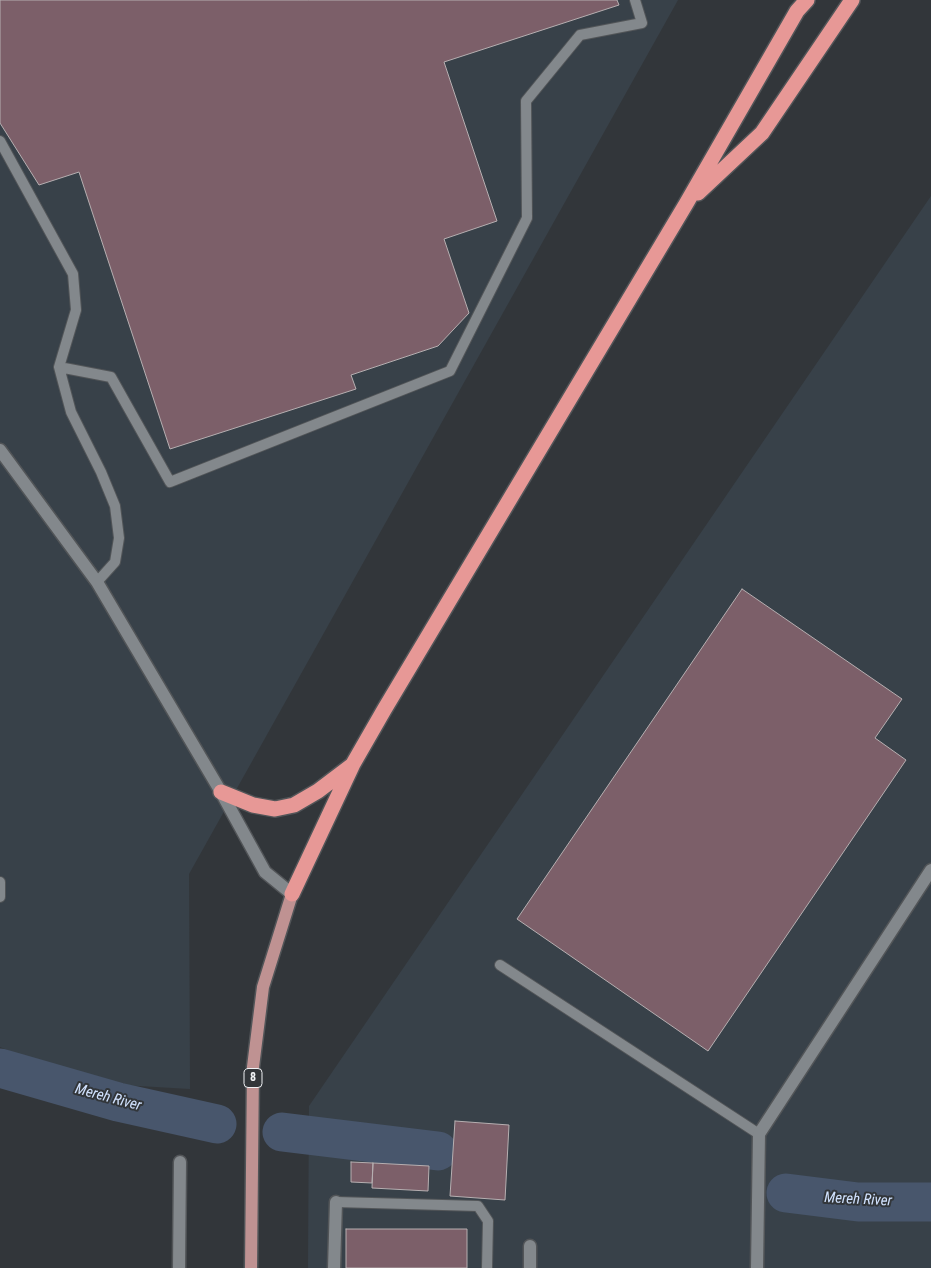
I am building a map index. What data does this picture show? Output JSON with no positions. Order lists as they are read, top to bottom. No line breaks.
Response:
{"streets":{"main road":["8"]},"water":["Mereh River"]}
